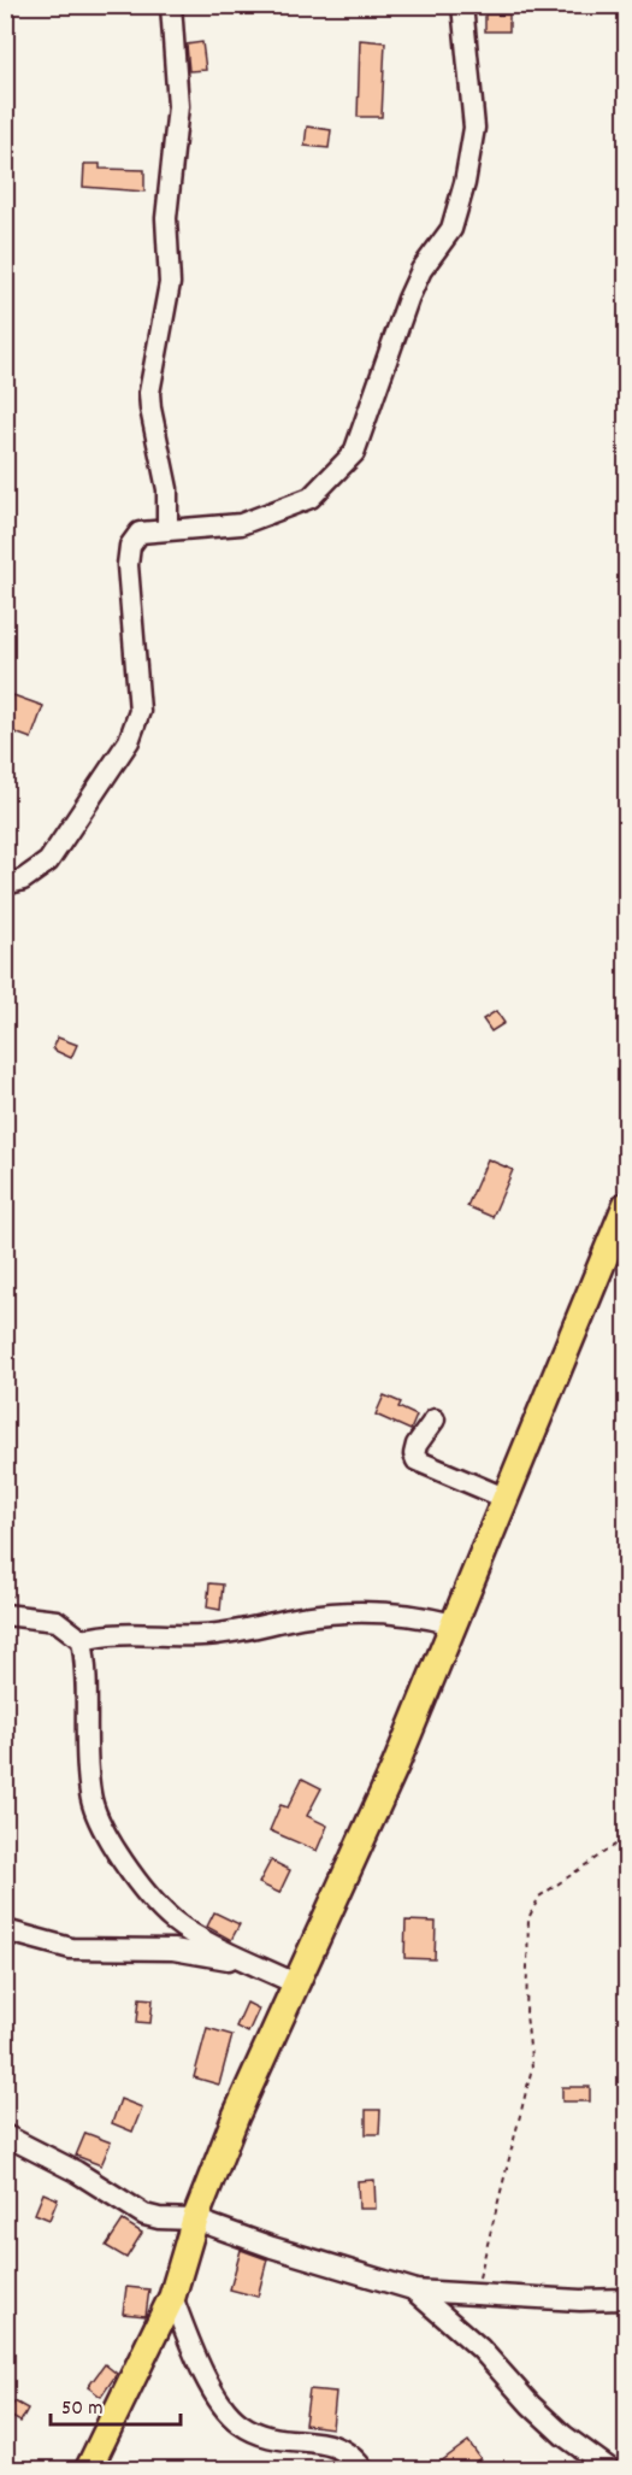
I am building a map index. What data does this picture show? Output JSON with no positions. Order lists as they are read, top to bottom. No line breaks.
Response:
{"scale_bar":"50 m"}
